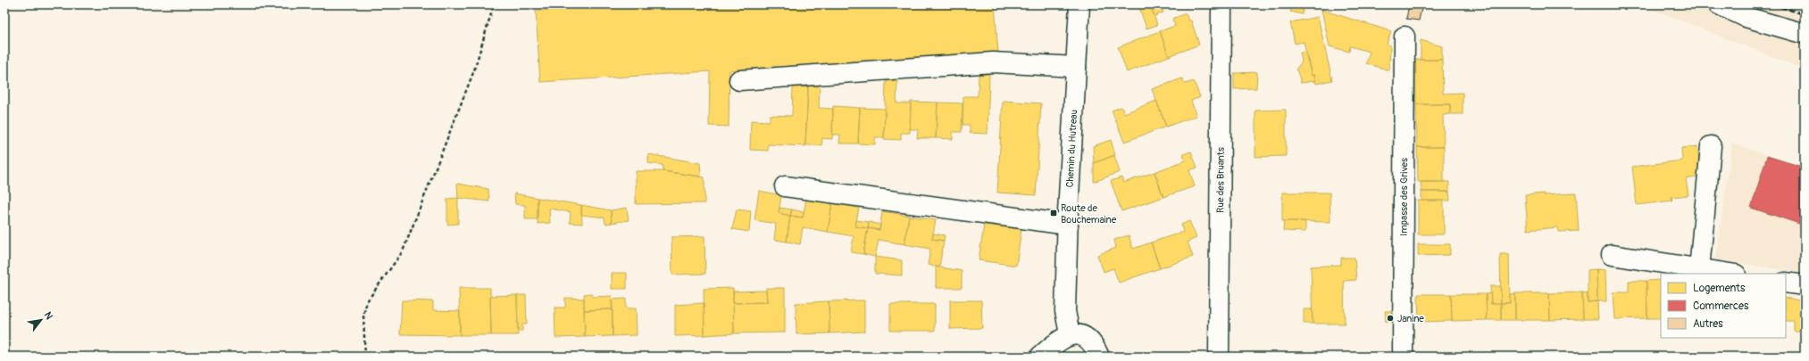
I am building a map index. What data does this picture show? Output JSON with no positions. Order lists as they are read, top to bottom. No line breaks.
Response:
{"streets":{"street":["Chemin du Hutreau","Rue des Bruants","Impasse des Grives"]},"places":{"transit":["Route de Bouchemaine"],"other":["Janine"]},"legend":["Logements","Commerces","Autres"],"north":"top right"}
